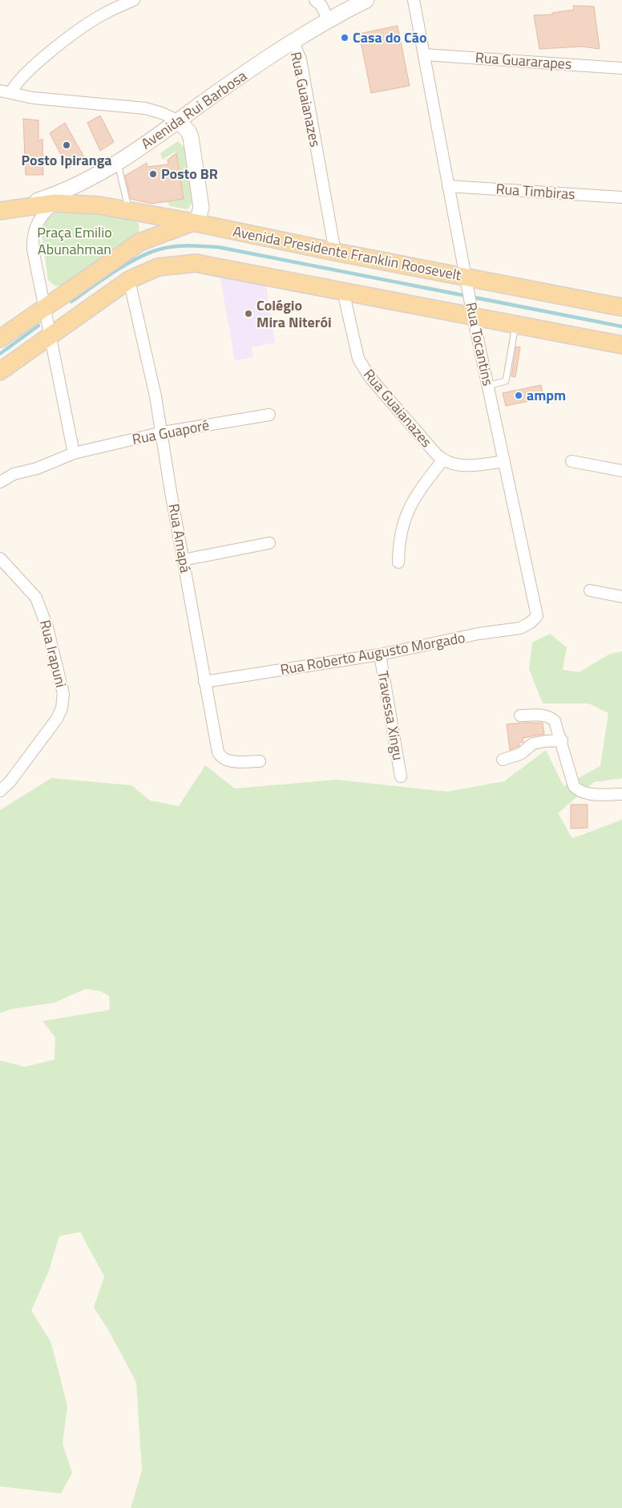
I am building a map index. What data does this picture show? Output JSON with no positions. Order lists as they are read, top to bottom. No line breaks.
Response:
{"streets":{"main road":["Avenida Rui Barbosa","Avenida Presidente Franklin Roosevelt"],"street":["Rua Guararapes","Rua Guaianazes","Rua Timbiras","Rua Tocantins","Rua Guaporé","Rua Amapá","Rua Irapuni","Rua Roberto Augusto Morgado","Travessa Xingu"]},"crossings":[["Rua Guararapes","Rua Tocantins"],["Rua Guaianazes","Avenida Rui Barbosa"],["Rua Guaianazes","Avenida Presidente Franklin Roosevelt"],["Rua Guaianazes","Rua Tocantins"],["Avenida Rui Barbosa","Avenida Presidente Franklin Roosevelt"],["Rua Timbiras","Rua Tocantins"],["Avenida Presidente Franklin Roosevelt","Rua Tocantins"],["Rua Tocantins","Rua Roberto Augusto Morgado"],["Rua Guaporé","Rua Amapá"],["Rua Amapá","Rua Roberto Augusto Morgado"],["Rua Roberto Augusto Morgado","Travessa Xingu"]],"parks":["Praça Emilio Abunahman"],"places":["Casa do Cão","Posto Ipiranga","Posto BR","Colégio Mira Niterói","ampm"]}
